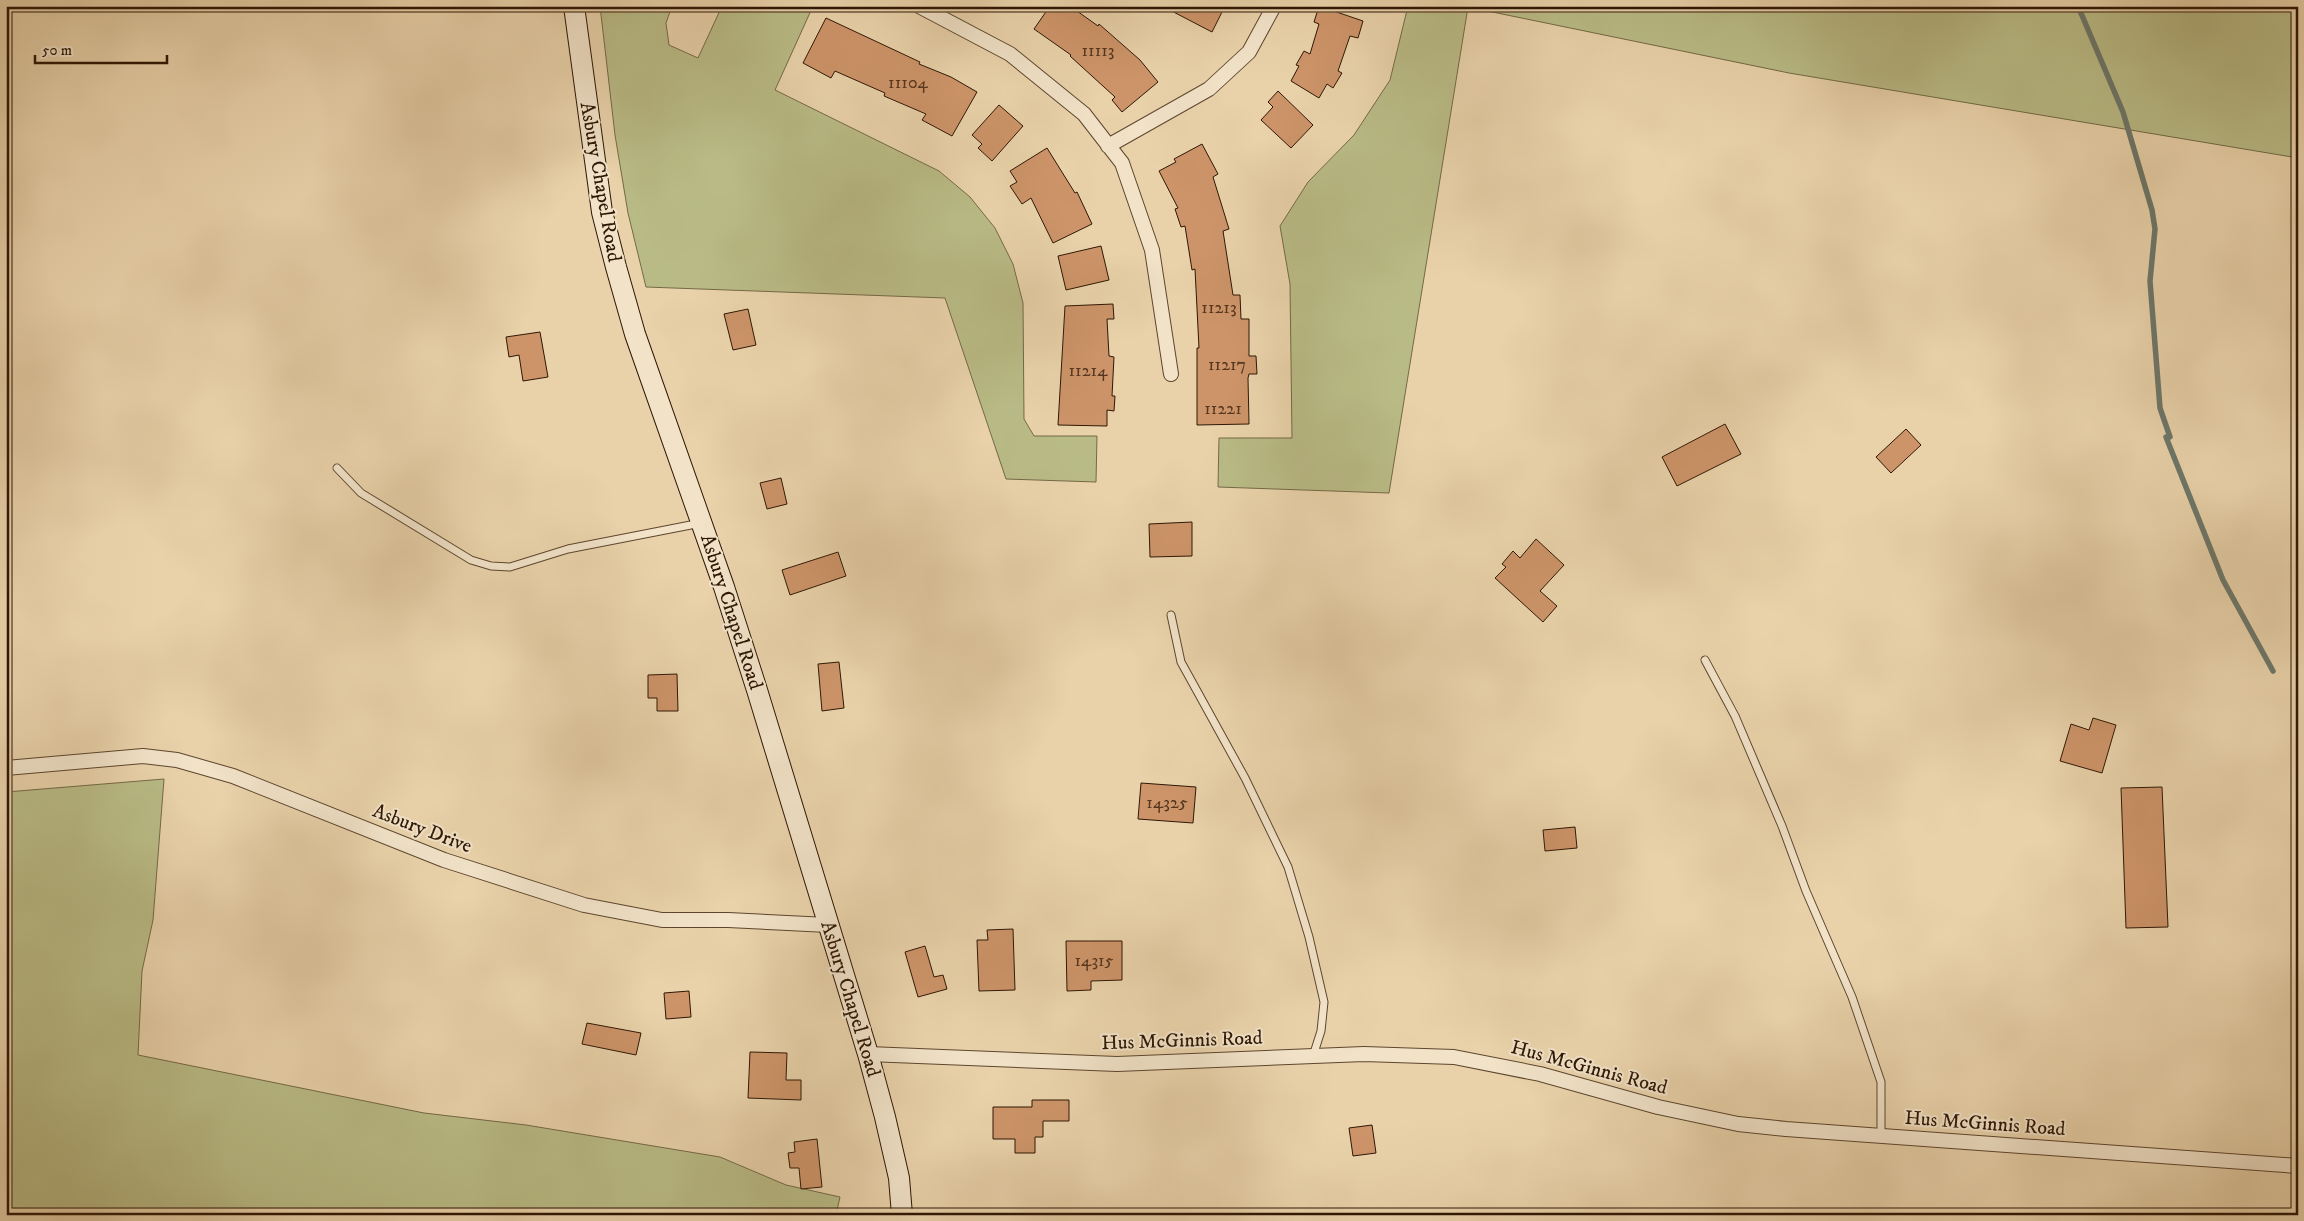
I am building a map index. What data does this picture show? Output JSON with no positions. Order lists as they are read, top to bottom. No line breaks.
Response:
{"streets":{"main road":["Asbury Chapel Road"],"street":["Asbury Drive","Hus McGinnis Road"]},"crossings":[["Asbury Chapel Road","Asbury Drive"],["Asbury Chapel Road","Hus McGinnis Road"]],"house_numbers":["11113","11104","11213","11217","11214","11221","14325","14315"],"scale_bar":"50 m"}
